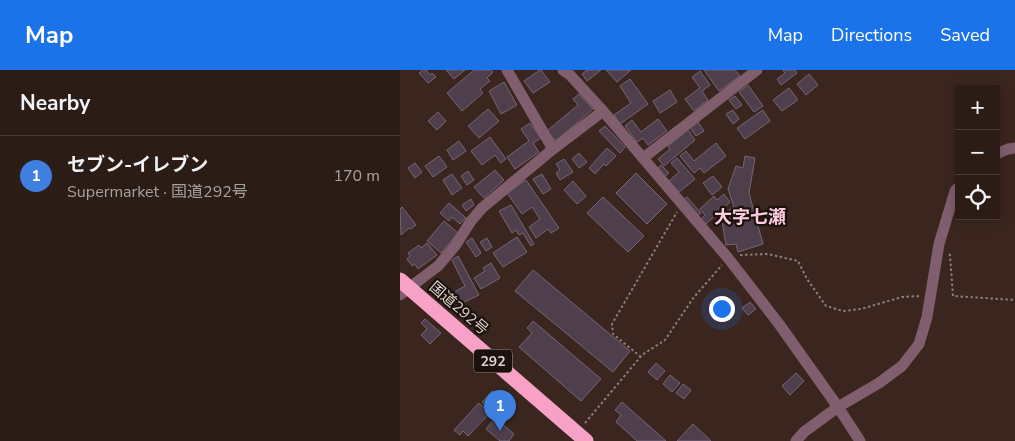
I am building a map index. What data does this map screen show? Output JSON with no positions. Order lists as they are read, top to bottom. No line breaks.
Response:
{"streets":{"highway":["国道292号","292"]},"districts":["大字七瀬"],"page":{"header":"Map","nav":["Map","Directions","Saved"],"heading":"Nearby","map_buttons":["+","−"],"list":[{"mark":"1","name":"セブン-イレブン","note":"Supermarket · 国道292号","value":"170 m"}],"pins":"1"}}
